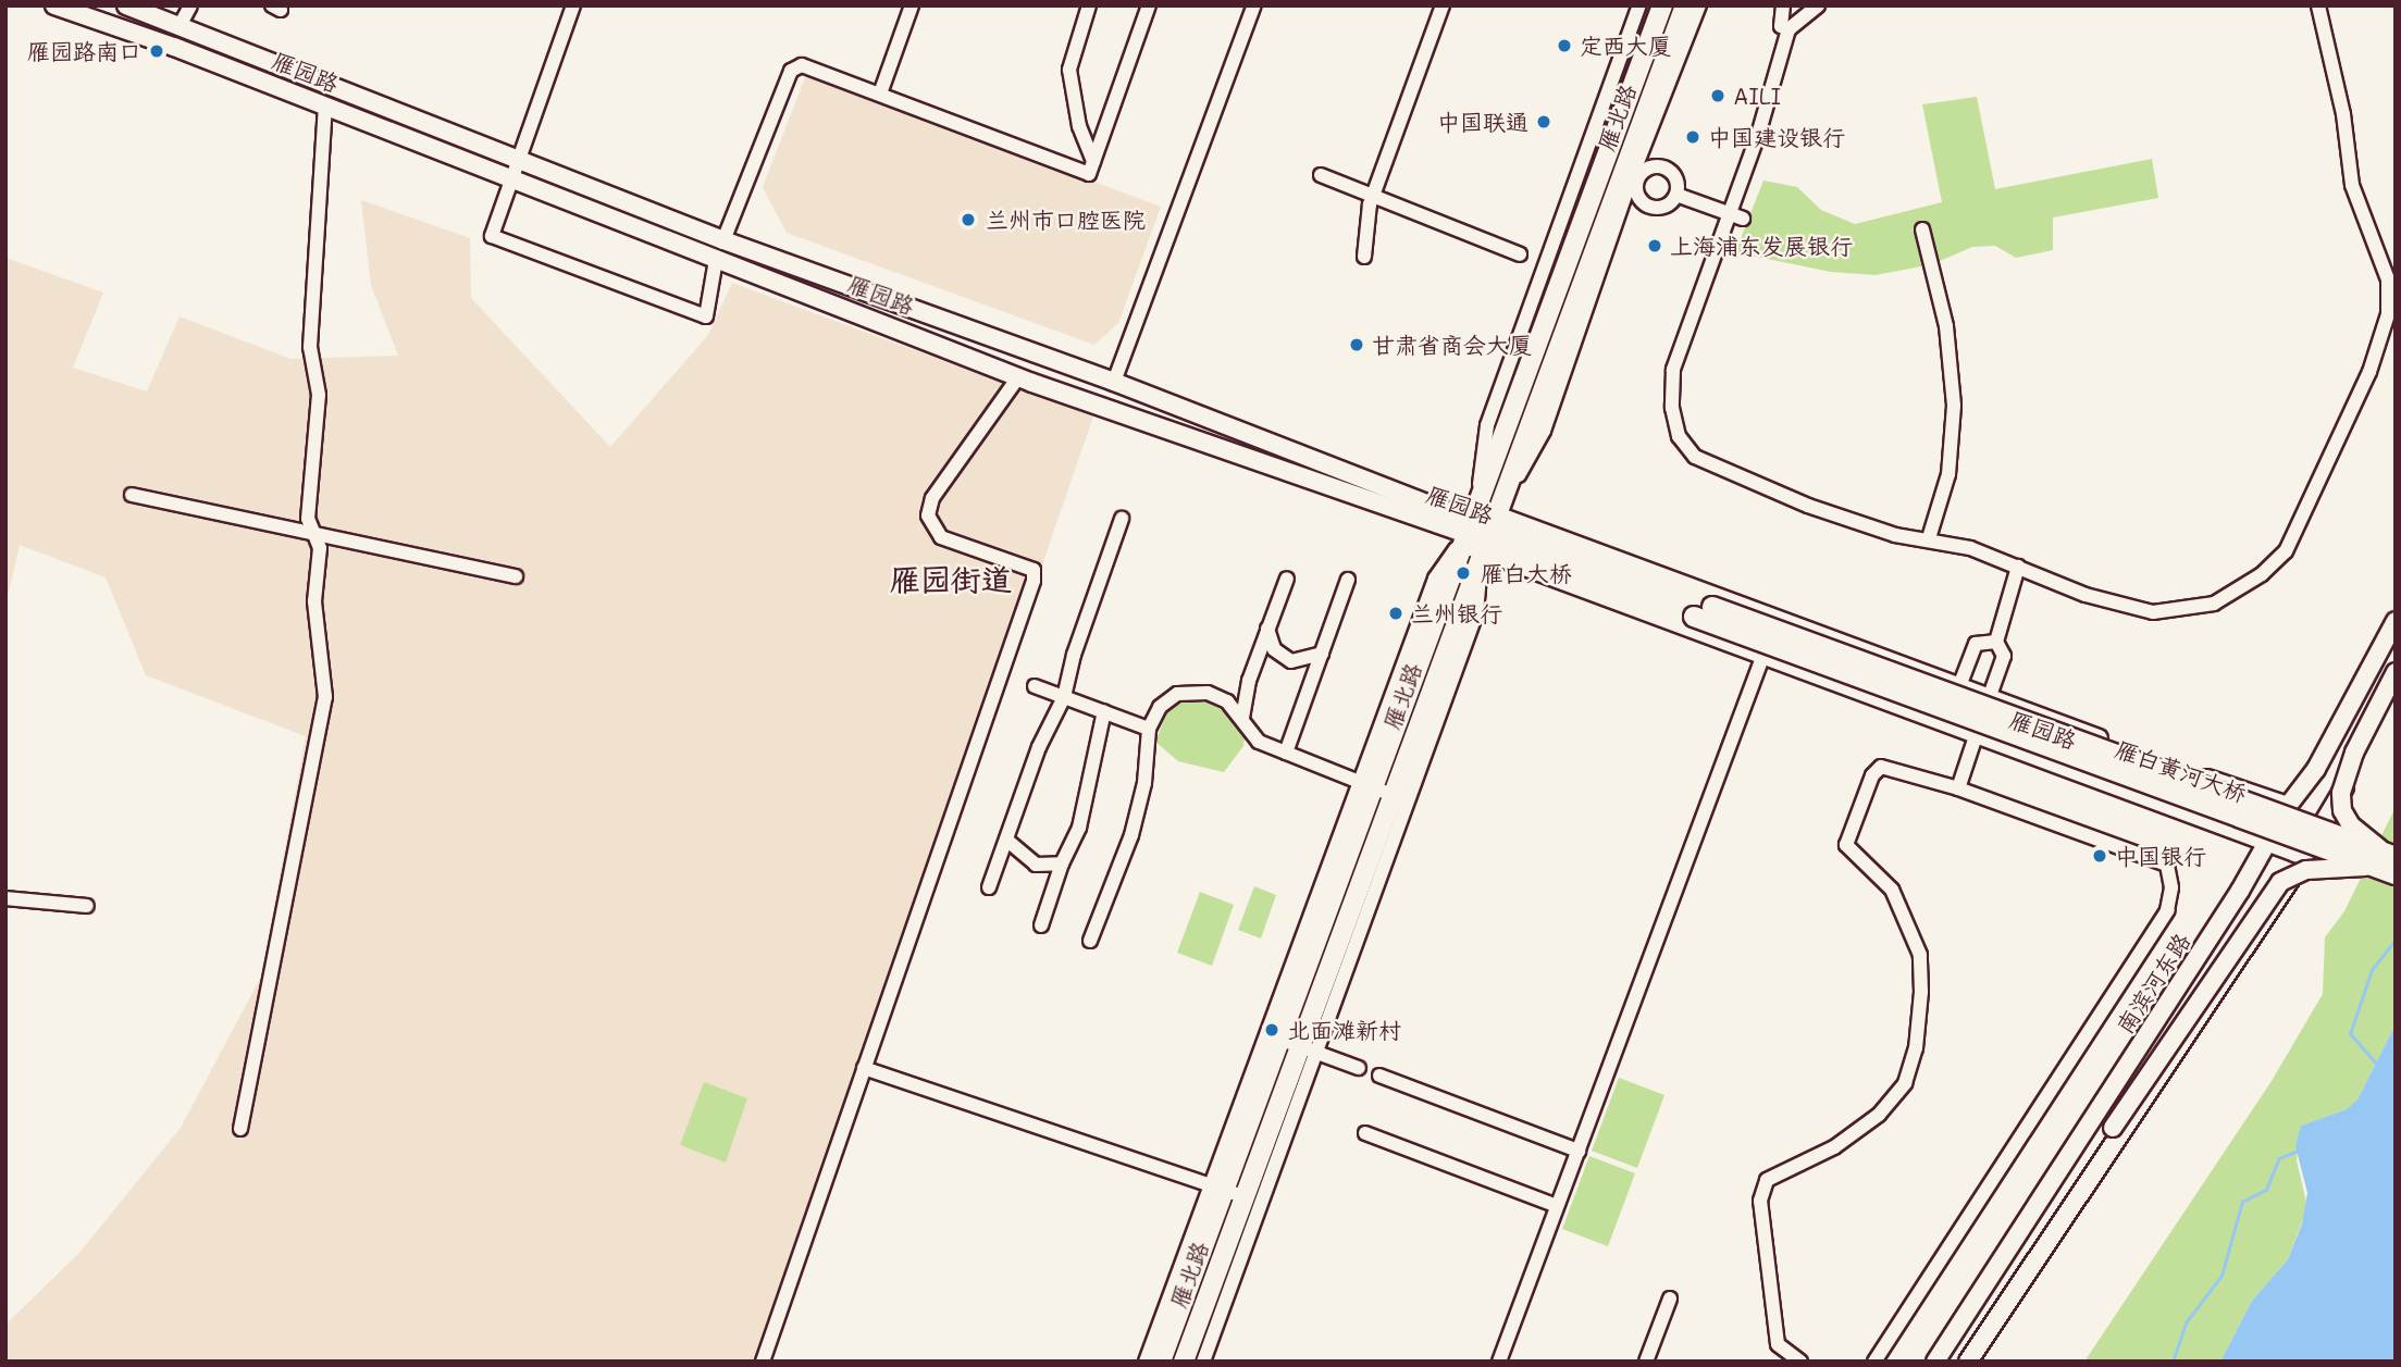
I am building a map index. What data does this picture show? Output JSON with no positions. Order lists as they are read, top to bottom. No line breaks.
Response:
{"streets":{"main road":["雁园路","雁北路","雁白黄河大桥","南滨河东路"]},"crossings":[["雁园路","雁北路"],["雁园路","雁白黄河大桥"],["雁园路","南滨河东路"]],"districts":["雁园街道"],"places":["定西大厦","雁园路南口","AILI","中国联通","中国建设银行","兰州市口腔医院","上海浦东发展银行","甘肃省商会大厦","雁白大桥","兰州银行","中国银行","北面滩新村"]}
